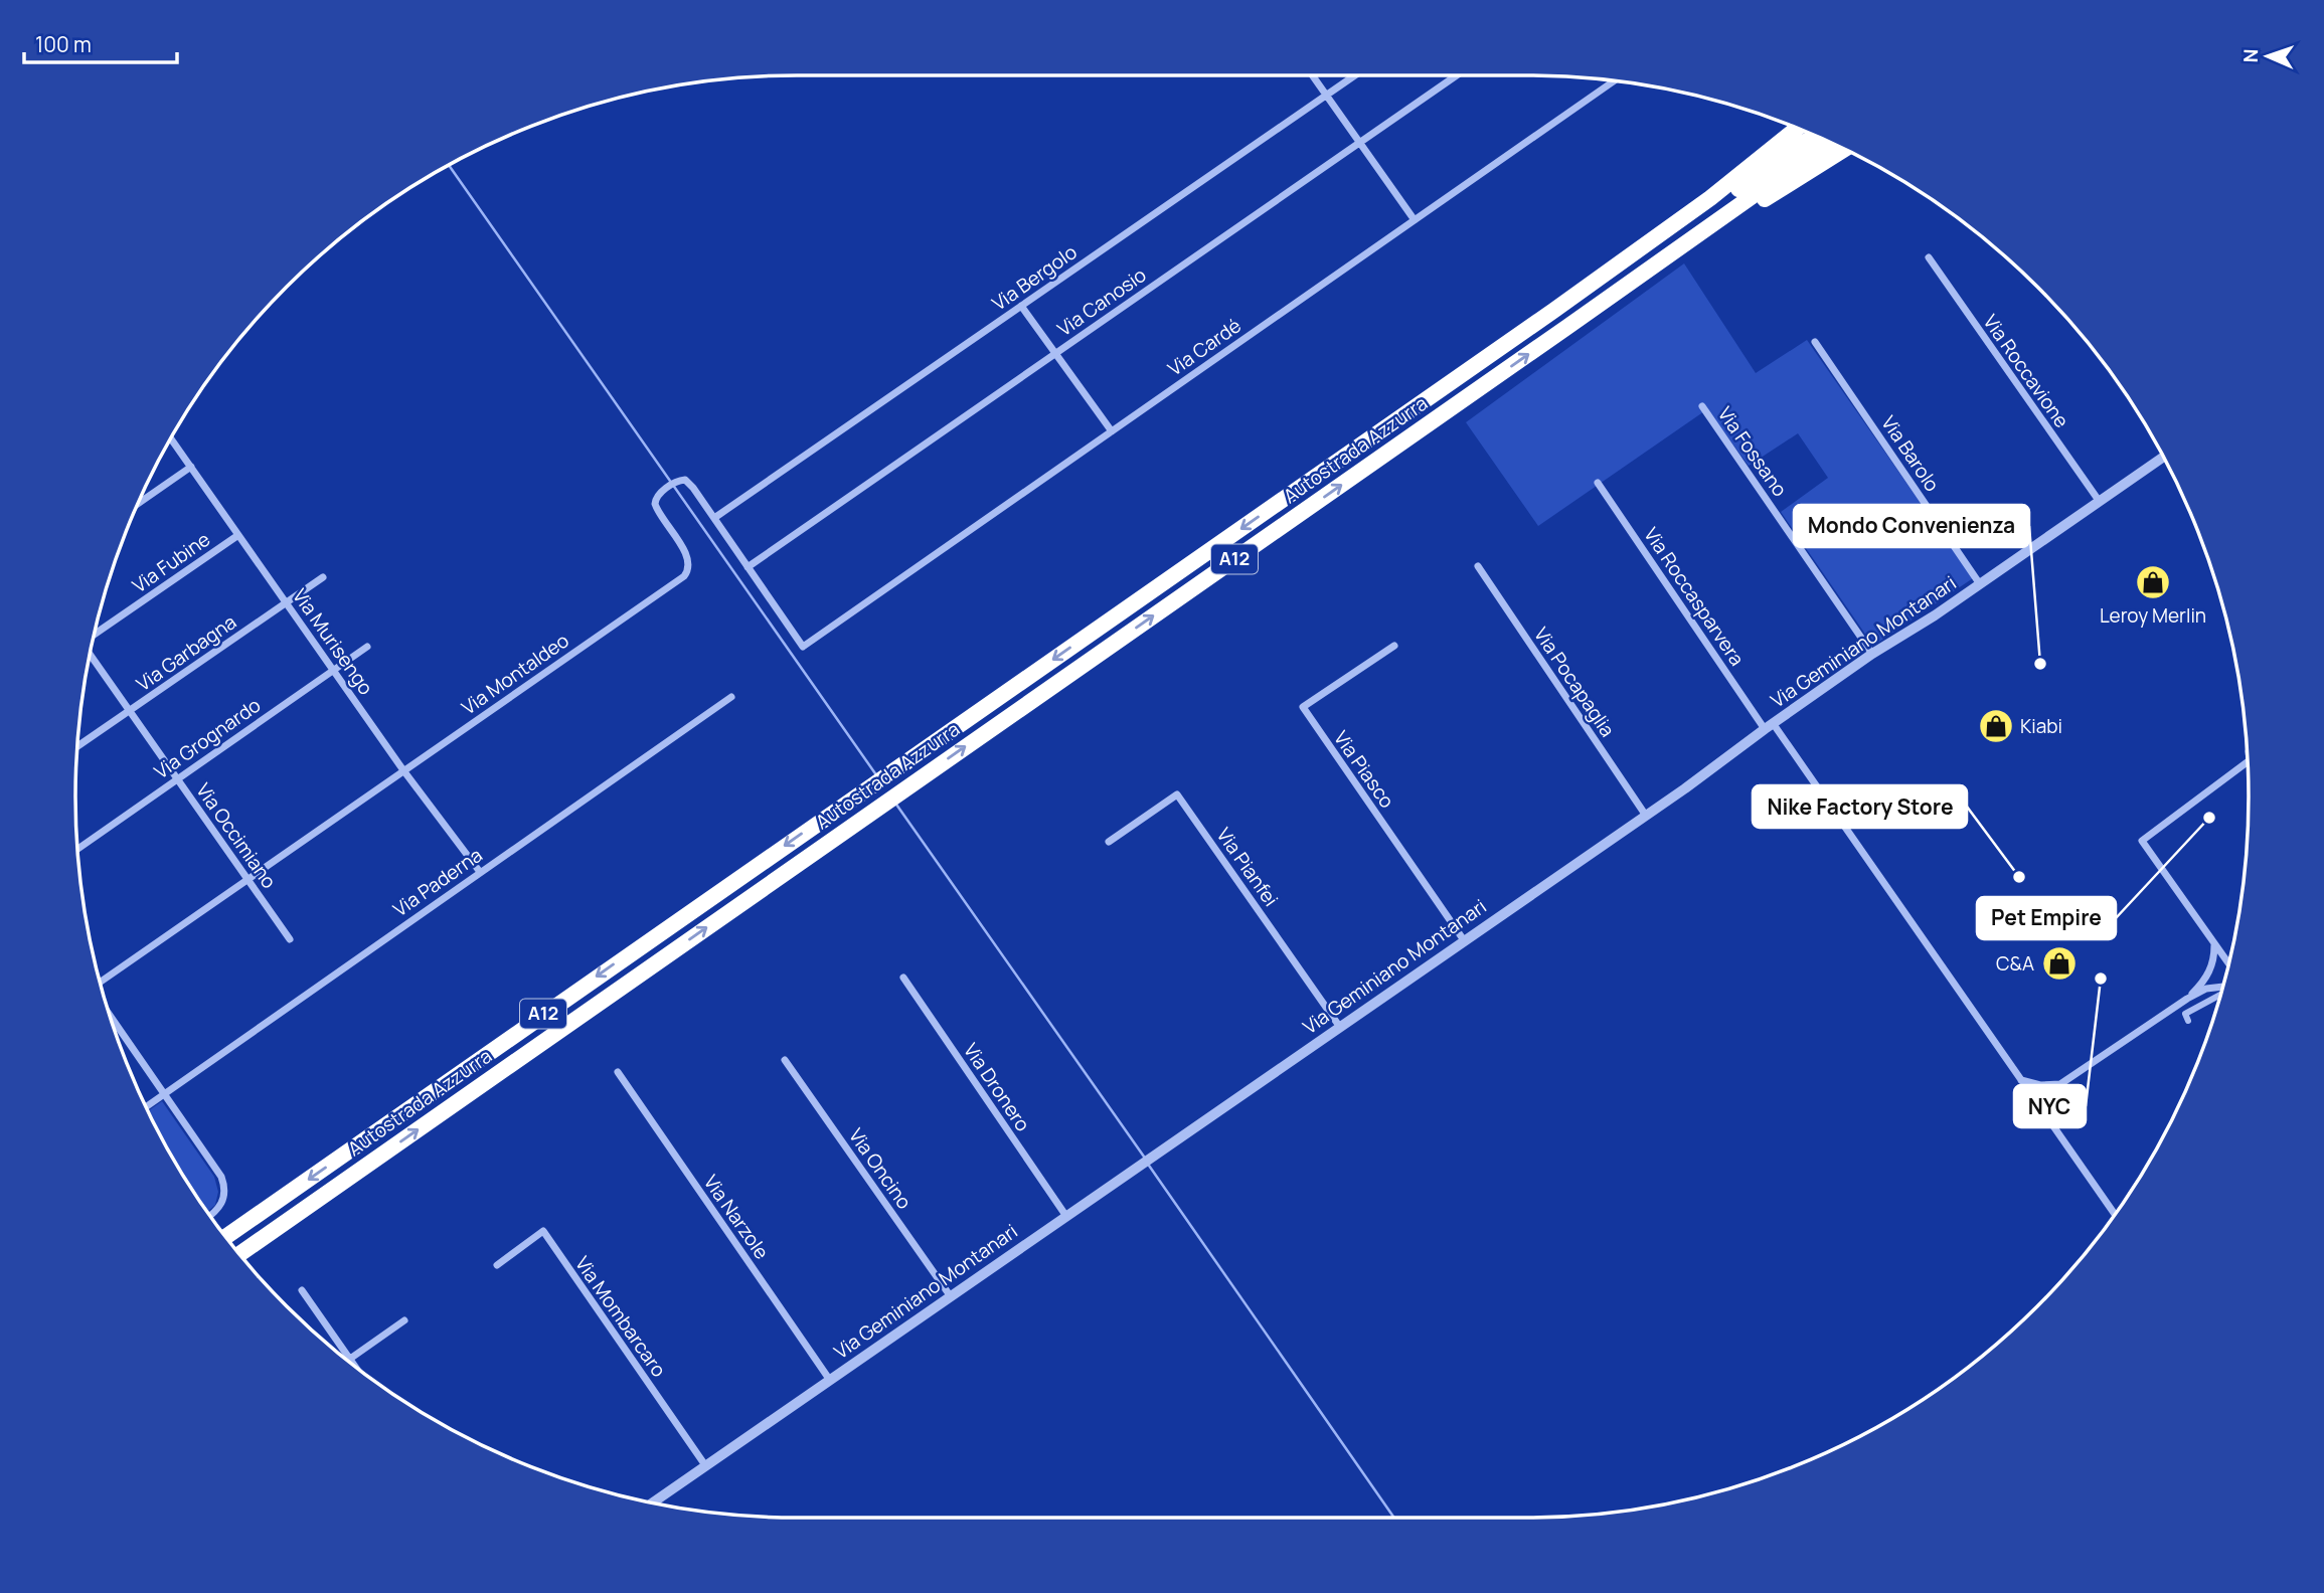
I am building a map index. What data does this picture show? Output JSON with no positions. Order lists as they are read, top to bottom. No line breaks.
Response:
{"streets":{"highway":["Autostrada Azzurra","A12"],"street":["Via Bergolo","Via Canosio","Via Cardé","Via Roccavione","Via Fossano","Via Barolo","Via Fubine","Via Roccasparvera","Via Murisengo","Via Geminiano Montanari","Via Garbagna","Via Montaldeo","Via Pocapaglia","Via Grognardo","Via Piasco","Via Occimiano","Via Pianfei","Via Paderna","Via Dronero","Via Oncino","Via Narzole","Via Mombarcaro"]},"crossings":[["Via Bergolo","Via Montaldeo"],["Via Canosio","Via Montaldeo"],["Via Cardé","Via Montaldeo"],["Via Roccavione","Via Geminiano Montanari"],["Via Fossano","Via Geminiano Montanari"],["Via Barolo","Via Geminiano Montanari"],["Via Fubine","Via Murisengo"],["Via Roccasparvera","Via Geminiano Montanari"],["Via Murisengo","Via Garbagna"],["Via Murisengo","Via Montaldeo"],["Via Murisengo","Via Grognardo"],["Via Murisengo","Via Paderna"],["Via Geminiano Montanari","Via Pocapaglia"],["Via Geminiano Montanari","Via Piasco"],["Via Geminiano Montanari","Via Pianfei"],["Via Geminiano Montanari","Via Dronero"],["Via Geminiano Montanari","Via Oncino"],["Via Geminiano Montanari","Via Narzole"],["Via Geminiano Montanari","Via Mombarcaro"],["Via Garbagna","Via Occimiano"],["Via Montaldeo","Via Occimiano"],["Via Grognardo","Via Occimiano"]],"places":{"shop":["Leroy Merlin","Kiabi","C&A"],"other":["Mondo Convenienza","Pet Empire","Nike Factory Store","NYC"]},"scale_bar":"100 m","north":"left"}
